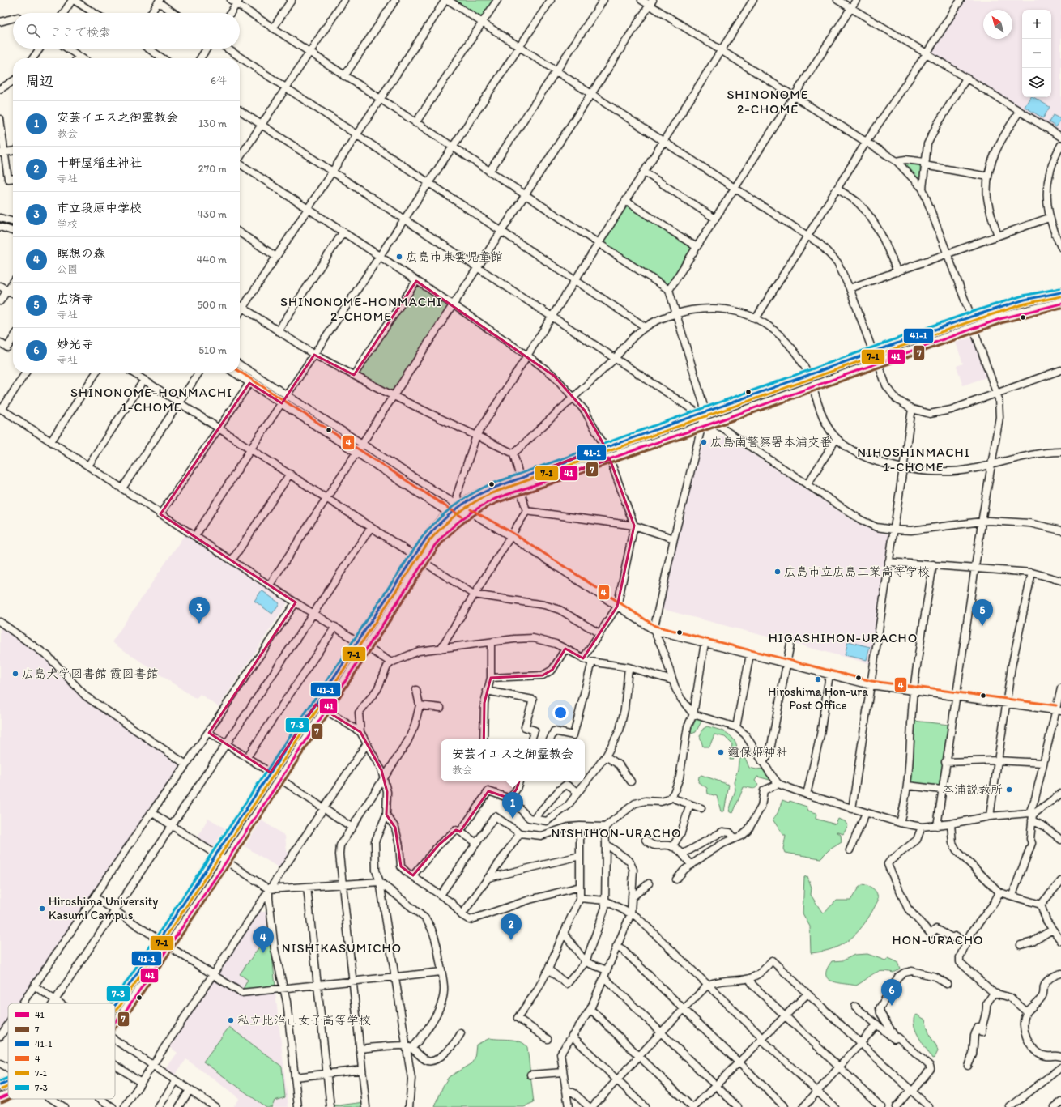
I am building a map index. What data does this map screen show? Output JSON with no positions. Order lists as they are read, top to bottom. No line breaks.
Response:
{"districts":["SHINONOME 2-CHOME","SHINONOME-HONMACHI 2-CHOME","SHINONOME-HONMACHI 1-CHOME","NIHOSHINMACHI 1-CHOME","HIGASHIHON-URACHO","NISHIHON-URACHO","HON-URACHO","NISHIKASUMICHO"],"places":["広島市東雲児童館","広島南警察署本浦交番","広島市立広島工業高等学校","広島大学図書館 霞図書館","Hiroshima Hon-ura Post Office","邇保姫神社","本浦説教所","Hiroshima University Kasumi Campus","私立比治山女子高等学校"],"lines":["transit line 7-3","transit line 41-1","transit line 7-1","transit line 41","transit line 7","transit line 4"],"legend":["41","7","41-1","4","7-1","7-3"],"north":"top left","page":{"map_buttons":["+","−"],"search":"ここで検索","heading":["周辺","6件"],"list":[{"mark":"1","name":"安芸イエス之御霊教会","note":"教会","value":"130 m"},{"mark":"2","name":"十軒屋稲生神社","note":"寺社","value":"270 m"},{"mark":"3","name":"市立段原中学校","note":"学校","value":"430 m"},{"mark":"4","name":"瞑想の森","note":"公園","value":"440 m"},{"mark":"5","name":"広済寺","note":"寺社","value":"500 m"},{"mark":"6","name":"妙光寺","note":"寺社","value":"510 m"}],"pins":["3","5","1","2","4","6"],"popup":["安芸イエス之御霊教会","教会"]}}
